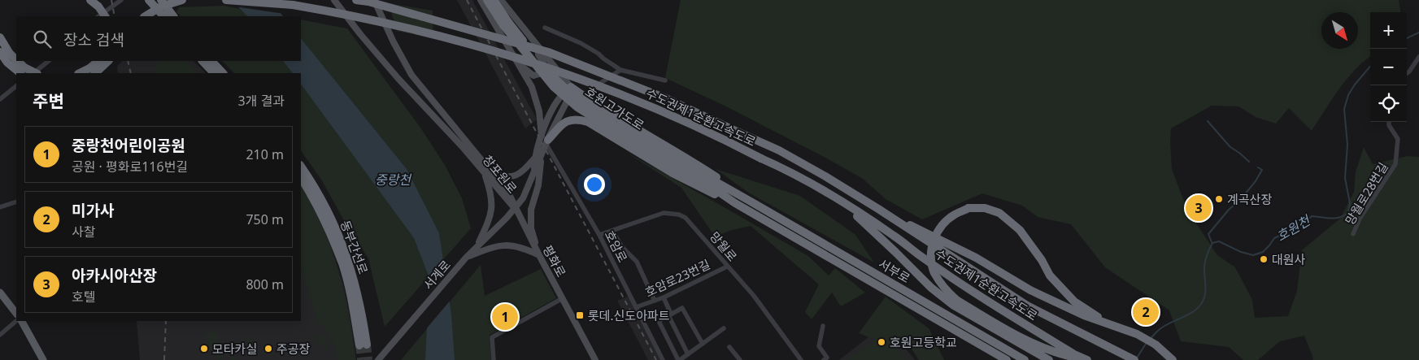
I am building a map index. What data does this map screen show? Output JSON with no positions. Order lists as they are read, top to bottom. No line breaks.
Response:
{"streets":{"highway":["호원고가도로","수도권제1순환고속도로","동부간선로","서부로"],"main road":["창포원로","평화로","서계로"],"street":["망월로28번길","호암로","망월로","호암로23번길"]},"crossings":[["호원고가도로","서부로"],["창포원로","평화로"],["창포원로","서계로"],["호암로","망월로"],["호암로","호암로23번길"],["망월로","호암로23번길"],["평화로","서계로"]],"water":["중랑천","호원천"],"places":{"other":["계곡산장","대원사","호원고등학교","모타카실","주공장"],"transit":["롯데.신도아파트"]},"north":"bottom right","page":{"map_buttons":["+","−"],"search":"장소 검색","heading":["주변","3개 결과"],"list":[{"mark":"1","name":"중랑천어린이공원","note":"공원 · 평화로116번길","value":"210 m"},{"mark":"2","name":"미가사","note":"사찰","value":"750 m"},{"mark":"3","name":"아카시아산장","note":"호텔","value":"800 m"}],"pins":["3","2","1"]}}
